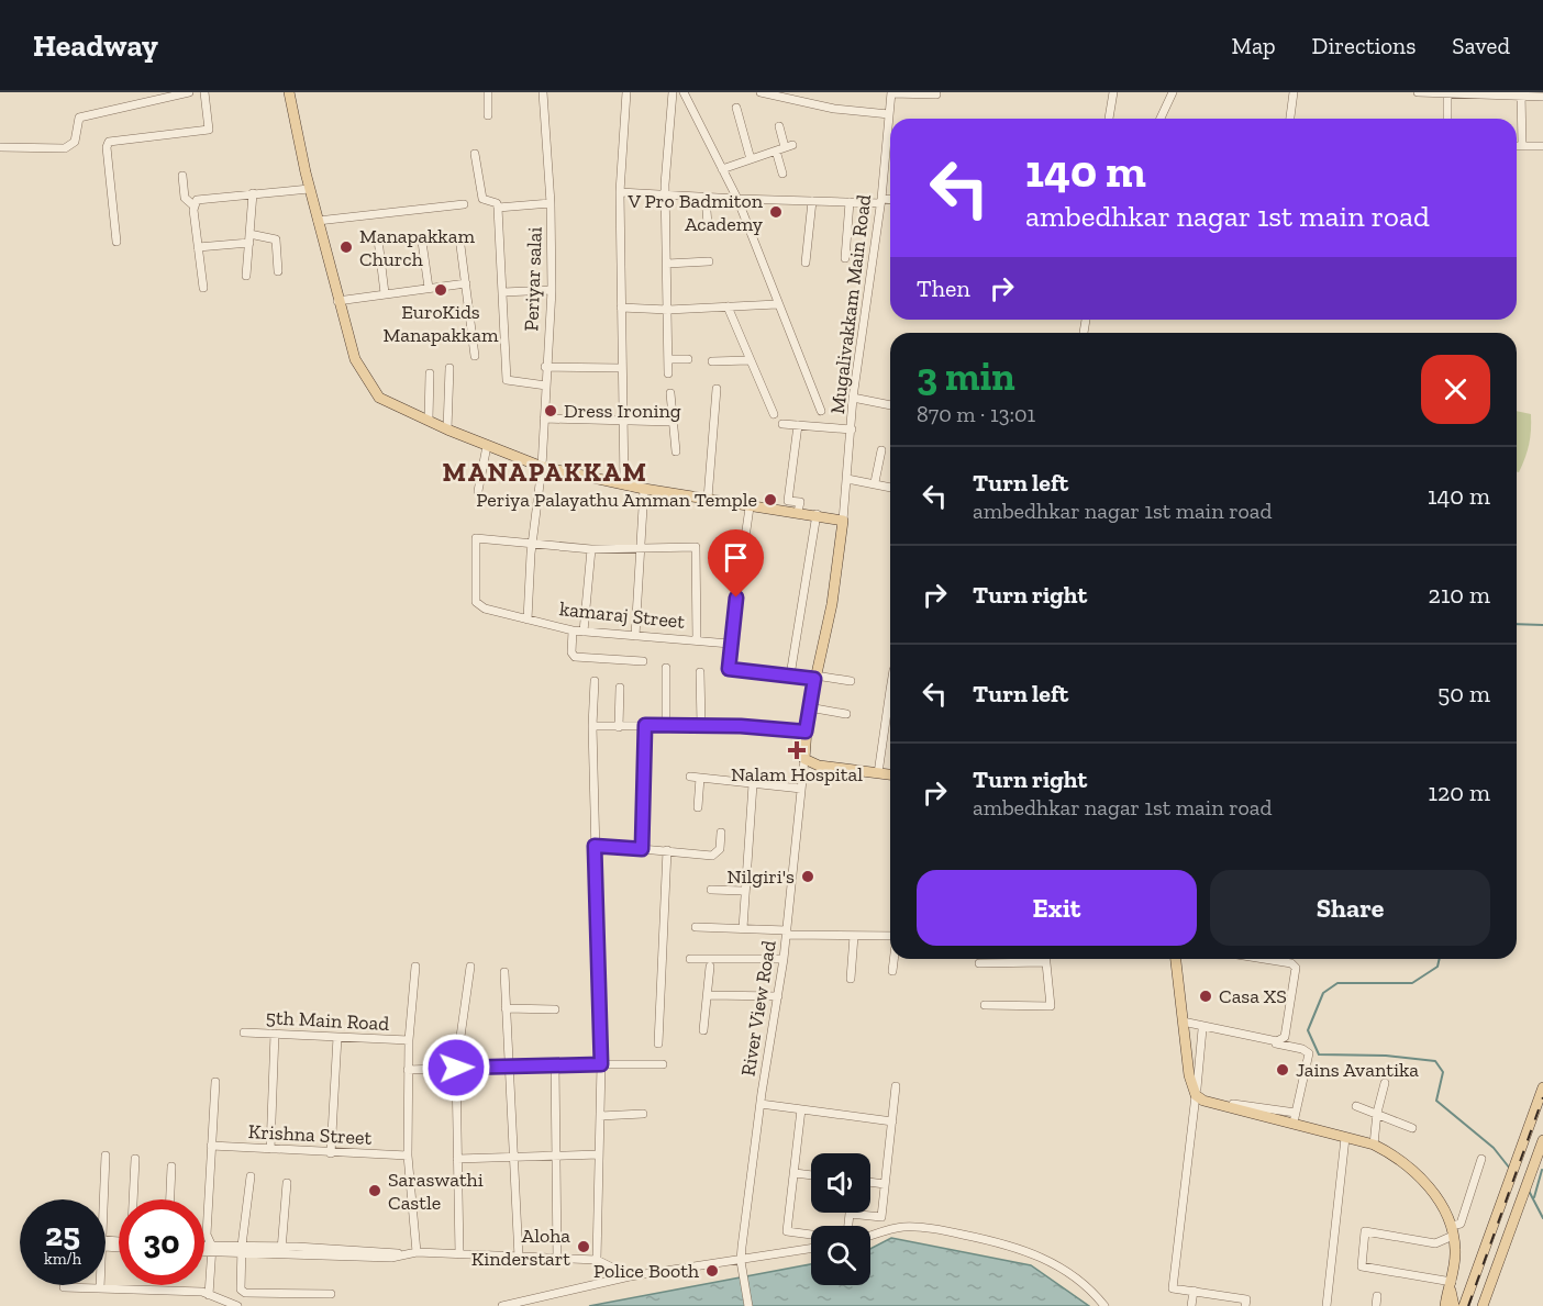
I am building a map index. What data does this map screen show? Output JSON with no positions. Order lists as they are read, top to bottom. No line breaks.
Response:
{"streets":{"street":["Periyar salai","Mugalivakkam Main Road","kamaraj Street","River View Road","5th Main Road","Krishna Street"]},"crossings":[["Periyar salai","kamaraj Street"]],"districts":["MANAPAKKAM"],"places":{"other":["V Pro Badmiton Academy","Manapakkam Church","EuroKids Manapakkam","Dress Ironing","Periya Palayathu Amman Temple","Nilgiri's","Casa XS","Jains Avantika","Saraswathi Castle","Aloha Kinderstart","Police Booth"],"health":["Nalam Hospital"]},"page":{"header":"Headway","nav":["Map","Directions","Saved"],"turn":["140 m","ambedhkar nagar 1st main road"],"then":"Then","heading":["3 min","870 m · 13:01"],"list":[{"name":"Turn left","note":"ambedhkar nagar 1st main road","value":"140 m"},{"name":"Turn right","value":"210 m"},{"name":"Turn left","value":"50 m"},{"name":"Turn right","note":"ambedhkar nagar 1st main road","value":"120 m"}],"buttons":["Exit","Share"],"speed":"25 km/h","limit":"30"}}
